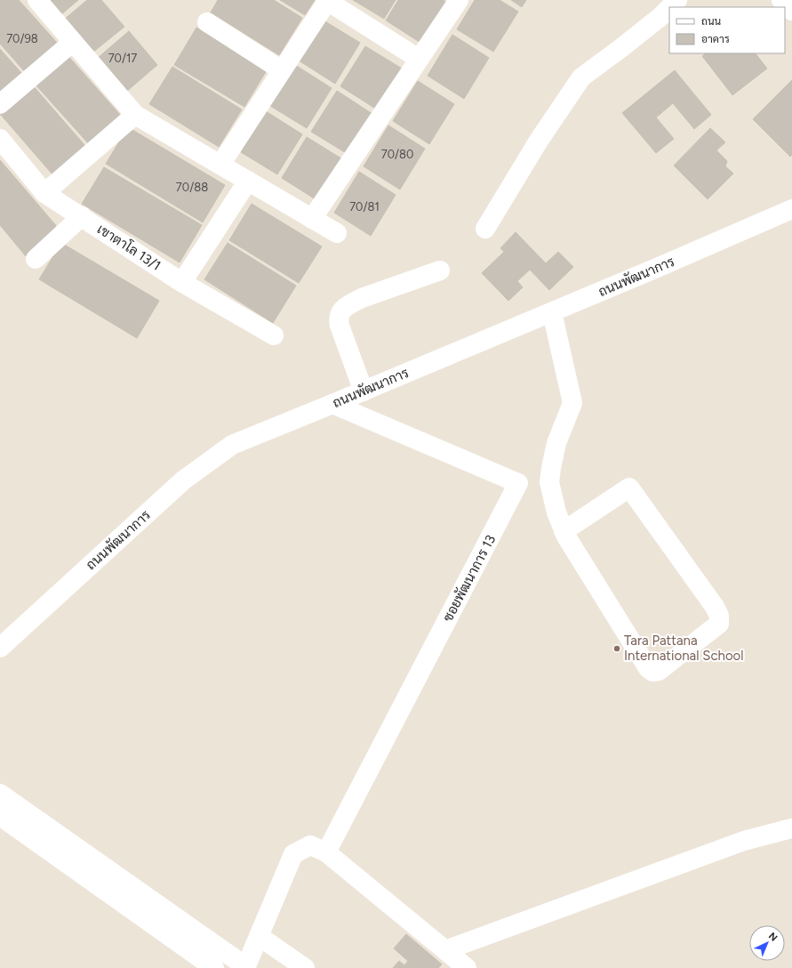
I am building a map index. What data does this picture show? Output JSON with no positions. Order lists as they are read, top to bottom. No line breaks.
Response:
{"streets":{"street":["เขาตาโล 13/1","ถนนพัฒนาการ","ซอยพัฒนาการ 13"]},"crossings":[["ถนนพัฒนาการ","ซอยพัฒนาการ 13"]],"places":["Tara Pattana International School"],"house_numbers":["70/98","70/17","70/80","70/88","70/81"],"legend":["ถนน","อาคาร"],"north":"top right"}
